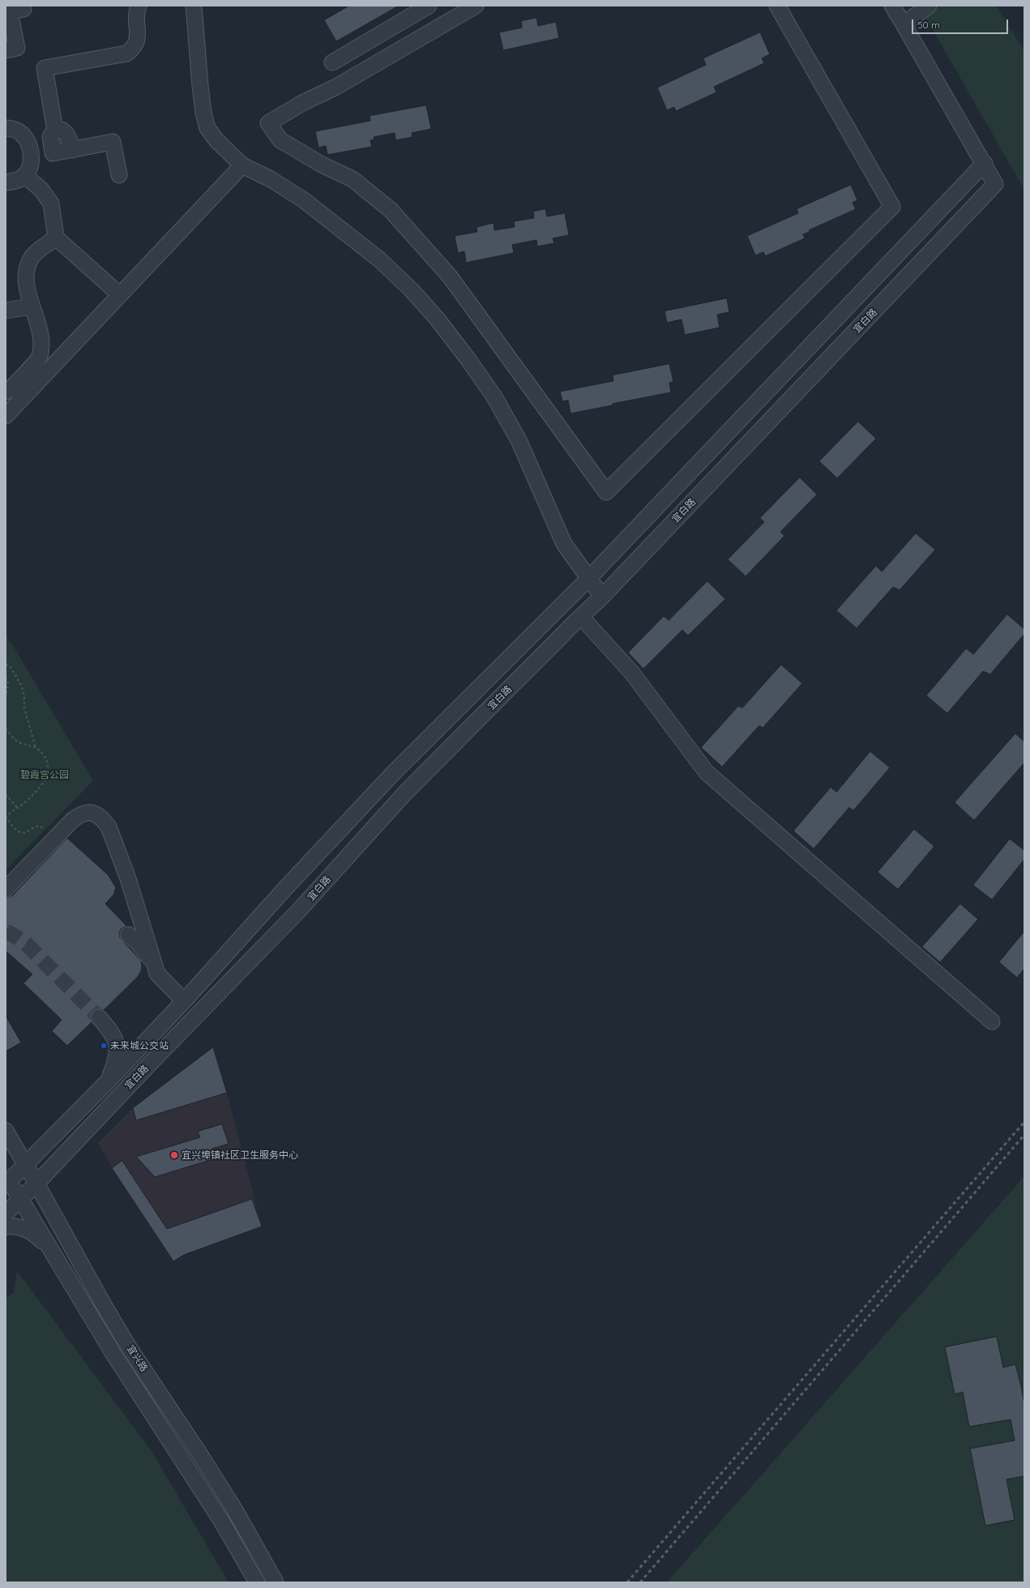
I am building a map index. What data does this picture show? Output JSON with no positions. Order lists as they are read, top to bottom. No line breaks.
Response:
{"streets":{"street":["宜白路","宜兴路"]},"crossings":[["宜白路","宜兴路"]],"parks":["碧霞宫公园"],"places":["未来城公交站","宜兴埠镇社区卫生服务中心"],"scale_bar":"50 m"}
